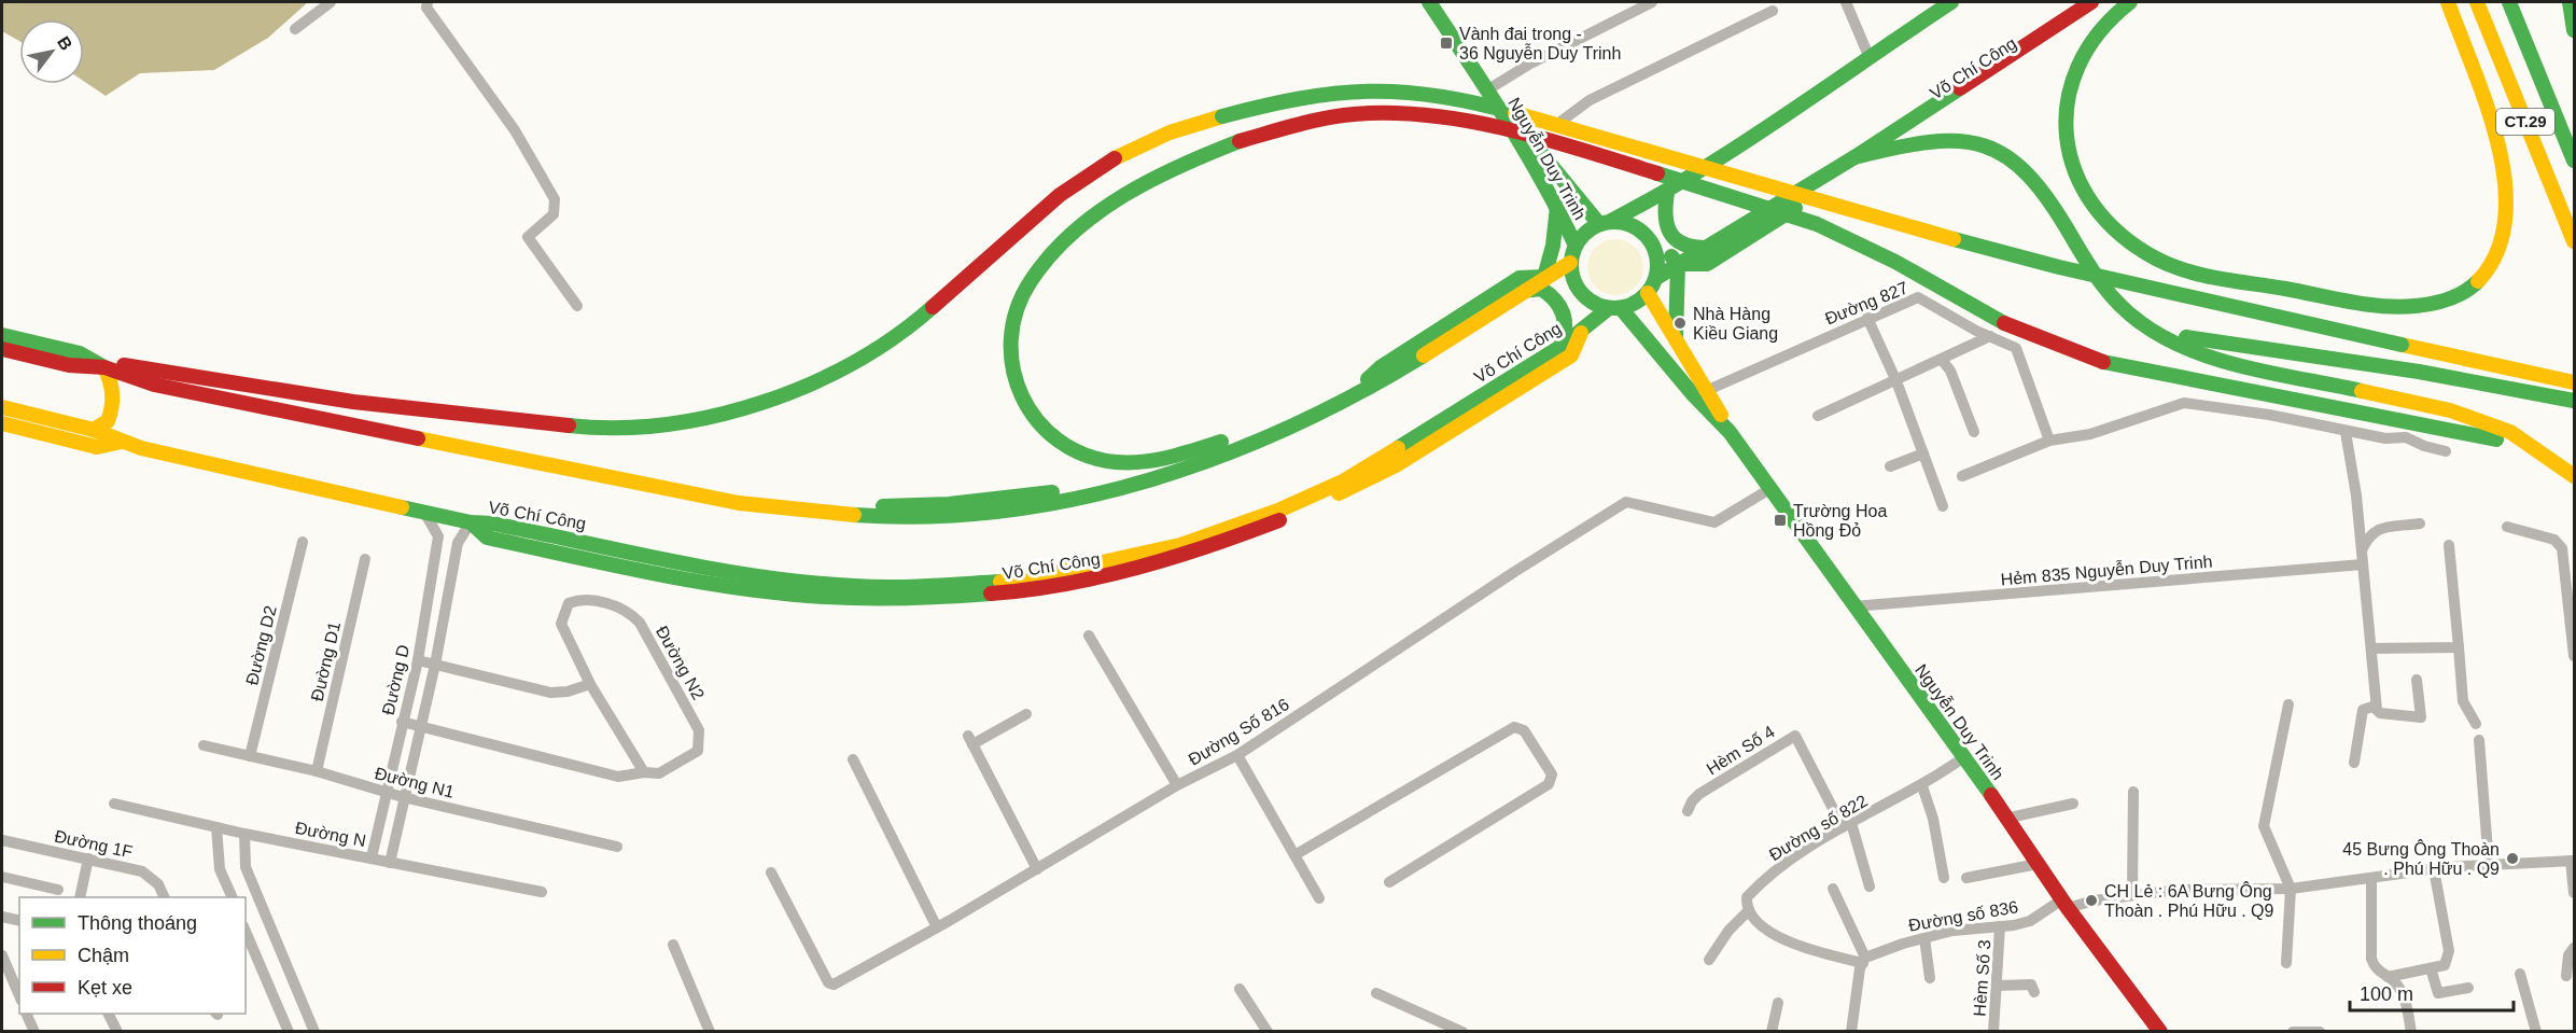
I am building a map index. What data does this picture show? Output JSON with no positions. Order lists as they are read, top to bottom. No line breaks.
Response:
{"streets":{"main road":["Võ Chí Công","CT.29","Nguyễn Duy Trinh"],"street":["Đường 827","Hẻm 835 Nguyễn Duy Trinh","Đường D2","Đường D1","Đường N2","Đường D","Đường Số 816","Hèm Số 4","Đường N1","Đường số 822","Đường N","Đường 1F","Đường số 836","Hèm Số 3"]},"crossings":[["Võ Chí Công","Nguyễn Duy Trinh"],["Võ Chí Công","Đường D"],["Nguyễn Duy Trinh","Đường 827"],["Nguyễn Duy Trinh","Hẻm 835 Nguyễn Duy Trinh"],["Nguyễn Duy Trinh","Đường Số 816"],["Nguyễn Duy Trinh","Đường số 822"],["Nguyễn Duy Trinh","Đường số 836"],["Đường D2","Đường N1"],["Đường D1","Đường N1"],["Đường N2","Đường D"],["Đường D","Đường N1"],["Đường D","Đường N"],["Hèm Số 4","Đường số 822"],["Đường số 836","Hèm Số 3"]],"places":{"transit":["Vành đai trong - 36 Nguyễn Duy Trinh","Trường Hoa Hồng Đỏ"],"other":["Nhà Hàng Kiều Giang","45 Bưng Ông Thoàn . Phú Hữu . Q9","CH Lẻ : 6A Bưng Ông Thoàn . Phú Hữu . Q9"]},"legend":["Thông thoáng","Chậm","Kẹt xe"],"scale_bar":"100 m","north":"top right"}
